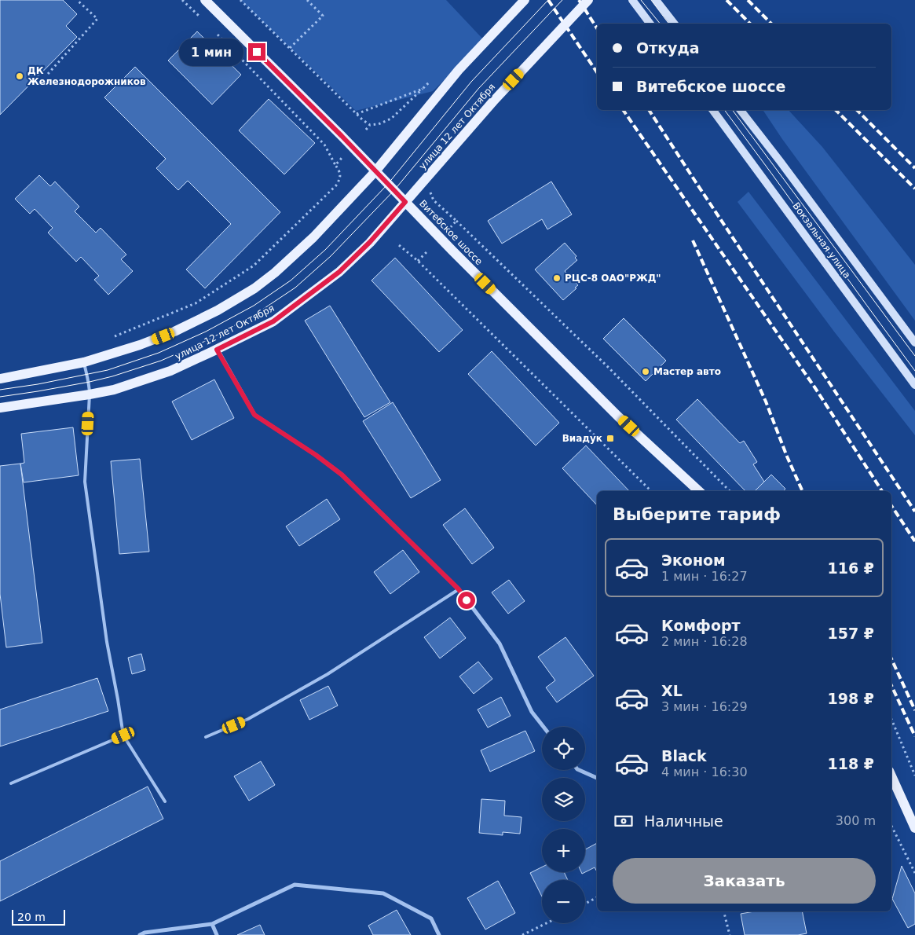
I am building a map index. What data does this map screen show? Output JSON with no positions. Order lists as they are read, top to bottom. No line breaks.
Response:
{"streets":{"main road":["улица 12 лет Октября","Витебское шоссе","Вокзальная улица"]},"crossings":[["улица 12 лет Октября","Витебское шоссе"]],"places":{"other":["ДК Железнодорожников","РЦС-8 ОАО\"РЖД\"","Мастер авто"],"transit":["Виадук"]},"scale_bar":"20 m","page":{"banner":["Откуда","Витебское шоссе"],"bubble":"1 мин","heading":"Выберите тариф","list":[{"name":"Эконом","note":"1 мин · 16:27","value":"116 ₽"},{"name":"Комфорт","note":"2 мин · 16:28","value":"157 ₽"},{"name":"XL","note":"3 мин · 16:29","value":"198 ₽"},{"name":"Black","note":"4 мин · 16:30","value":"118 ₽"}],"map_buttons":["+","−"],"pay":["Наличные","300 m"],"buttons":"Заказать","scale":"20 m"}}
